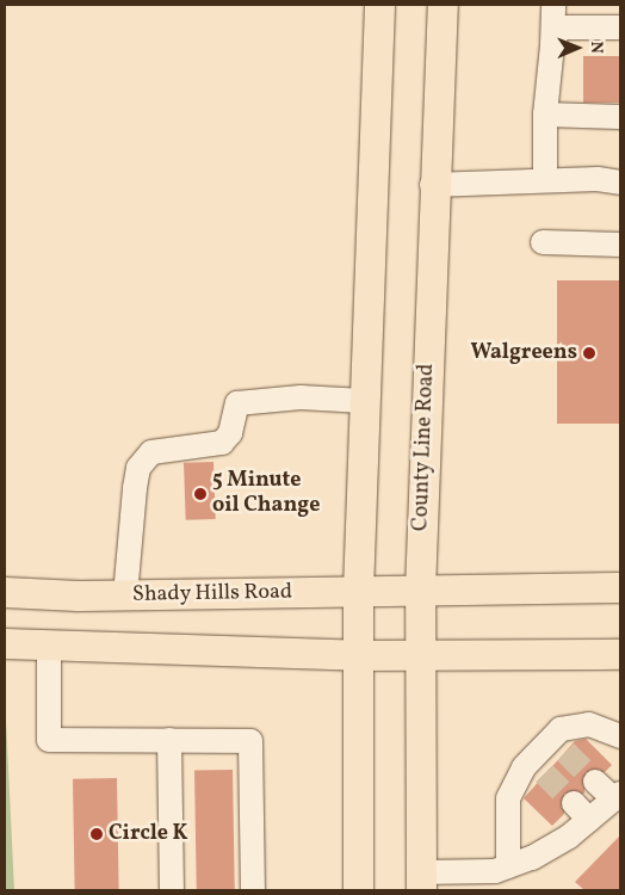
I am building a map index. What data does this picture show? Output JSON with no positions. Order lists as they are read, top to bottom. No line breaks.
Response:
{"streets":{"main road":["County Line Road","Shady Hills Road"]},"crossings":[["County Line Road","Shady Hills Road"]],"places":["Walgreens","5 Minute oil Change","Circle K"],"north":"right"}
